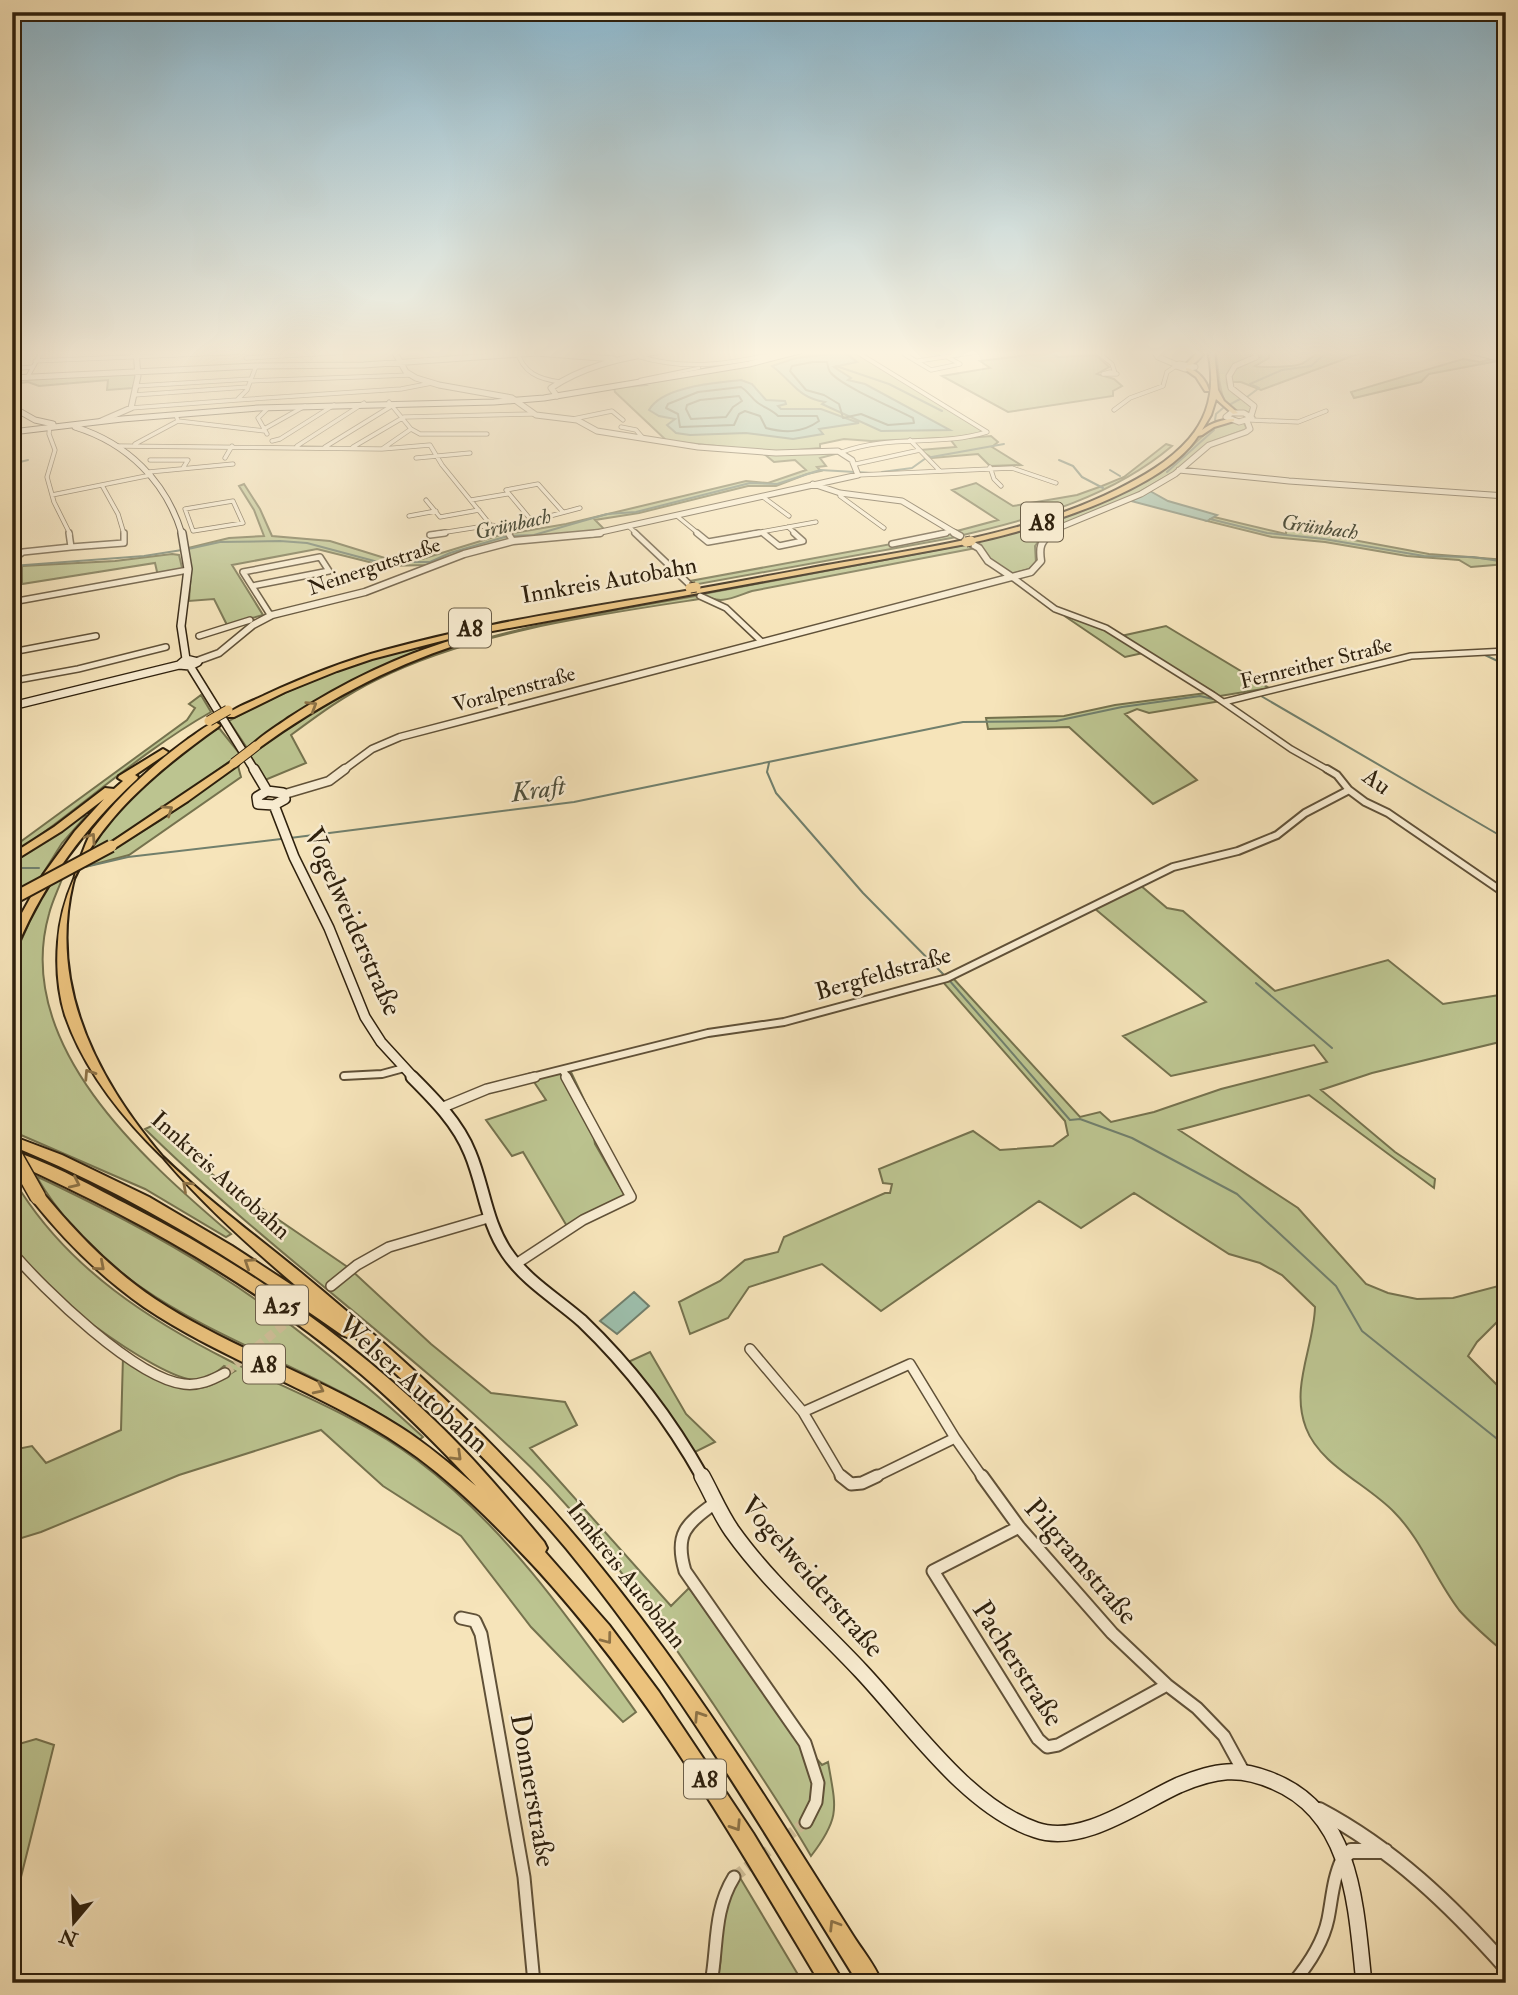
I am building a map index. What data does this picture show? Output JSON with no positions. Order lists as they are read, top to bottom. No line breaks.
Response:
{"streets":{"highway":["A8","Innkreis Autobahn","A25","Welser Autobahn"],"main road":["Vogelweiderstraße"],"street":["Neinergutstraße","Fernreither Straße","Voralpenstraße","Au","Bergfeldstraße","Pilgramstraße","Pacherstraße","Donnerstraße"]},"crossings":[["A8","Welser Autobahn"],["Neinergutstraße","Fernreither Straße"],["Innkreis Autobahn","Fernreither Straße"],["Innkreis Autobahn","Welser Autobahn"],["Fernreither Straße","Voralpenstraße"],["Fernreither Straße","Au"],["Au","Bergfeldstraße"],["Vogelweiderstraße","Bergfeldstraße"],["Vogelweiderstraße","Pilgramstraße"],["Pilgramstraße","Pacherstraße"]],"one_way":["Innkreis Autobahn"],"water":["Grünbach","Kraft"],"north":"bottom"}
